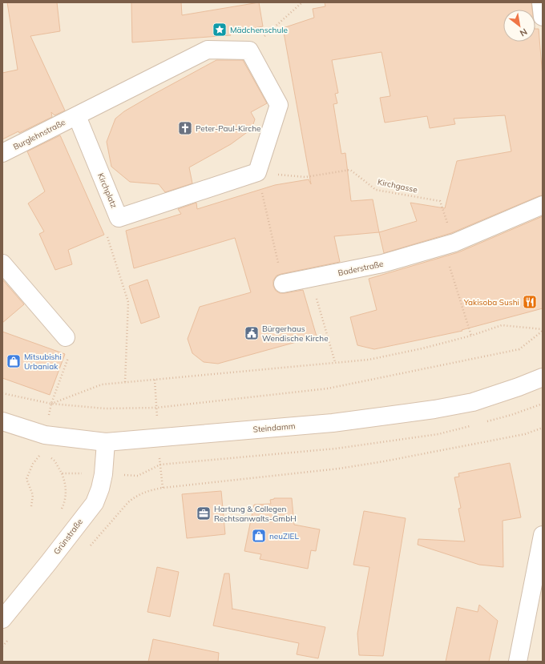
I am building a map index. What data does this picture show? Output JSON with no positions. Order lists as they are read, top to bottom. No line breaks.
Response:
{"streets":{"street":["Burglehnstraße","Kirchplatz","Baderstraße","Steindamm","Grünstraße"],"path":["Kirchgasse"]},"crossings":[["Burglehnstraße","Kirchplatz"],["Kirchgasse","Kirchplatz"],["Kirchgasse","Baderstraße"],["Steindamm","Grünstraße"]],"places":{"place":["Mädchenschule"],"church":["Peter-Paul-Kirche"],"restaurant":["Yakisoba Sushi"],"public building":["Bürgerhaus Wendische Kirche"],"shop":["Mitsubishi Urbaniak","neuZIEL"],"office":["Hartung & Collegen Rechtsanwalts-GmbH"]},"north":"bottom right"}
